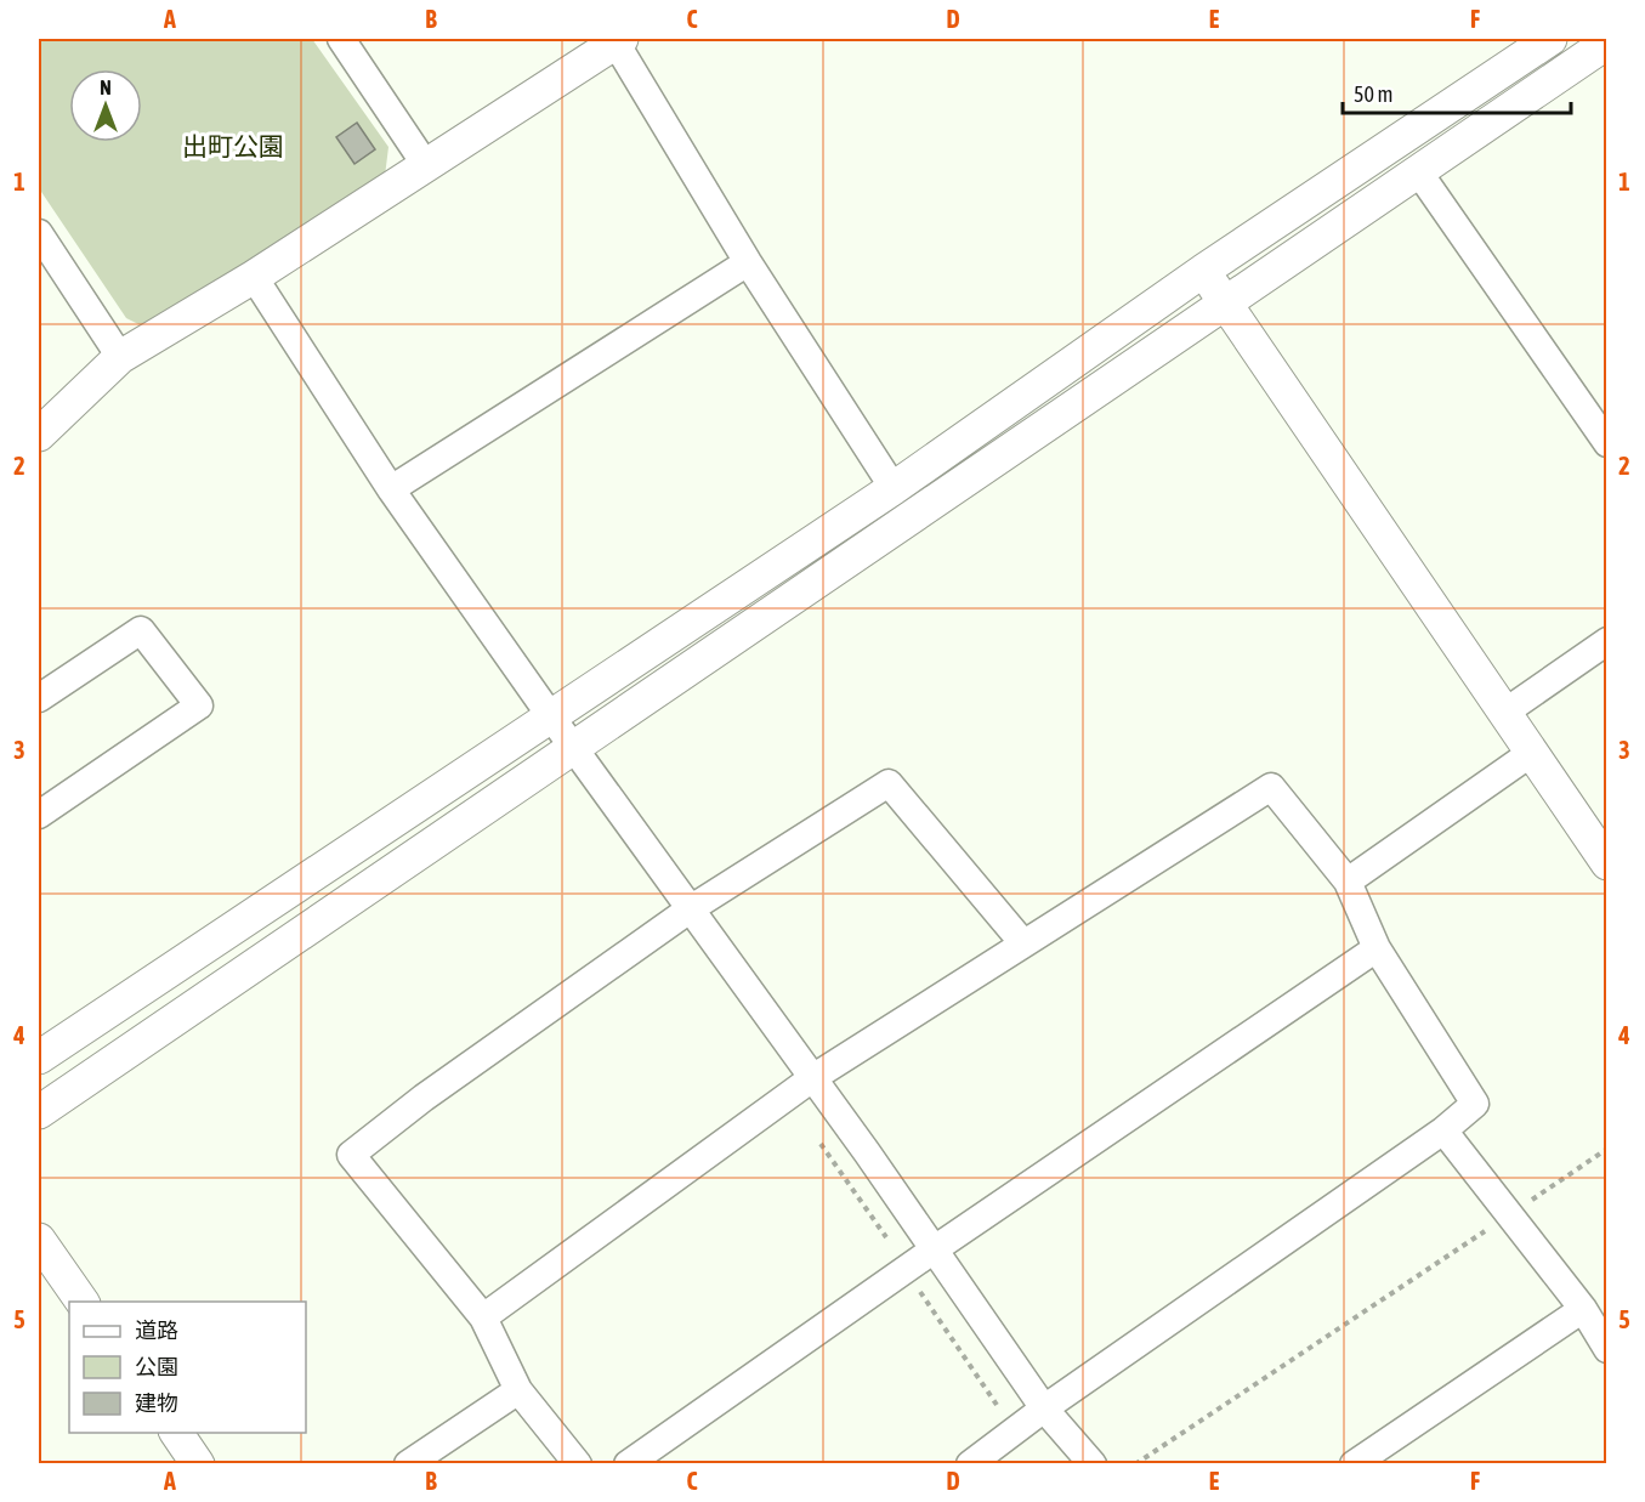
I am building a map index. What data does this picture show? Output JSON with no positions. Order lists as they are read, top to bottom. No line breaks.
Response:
{"parks":["出町公園"],"legend":["道路","公園","建物"],"scale_bar":"50 m","north":"top","grid":{"columns":["A","B","C","D","E","F"],"rows":["1","2","3","4","5"]}}
